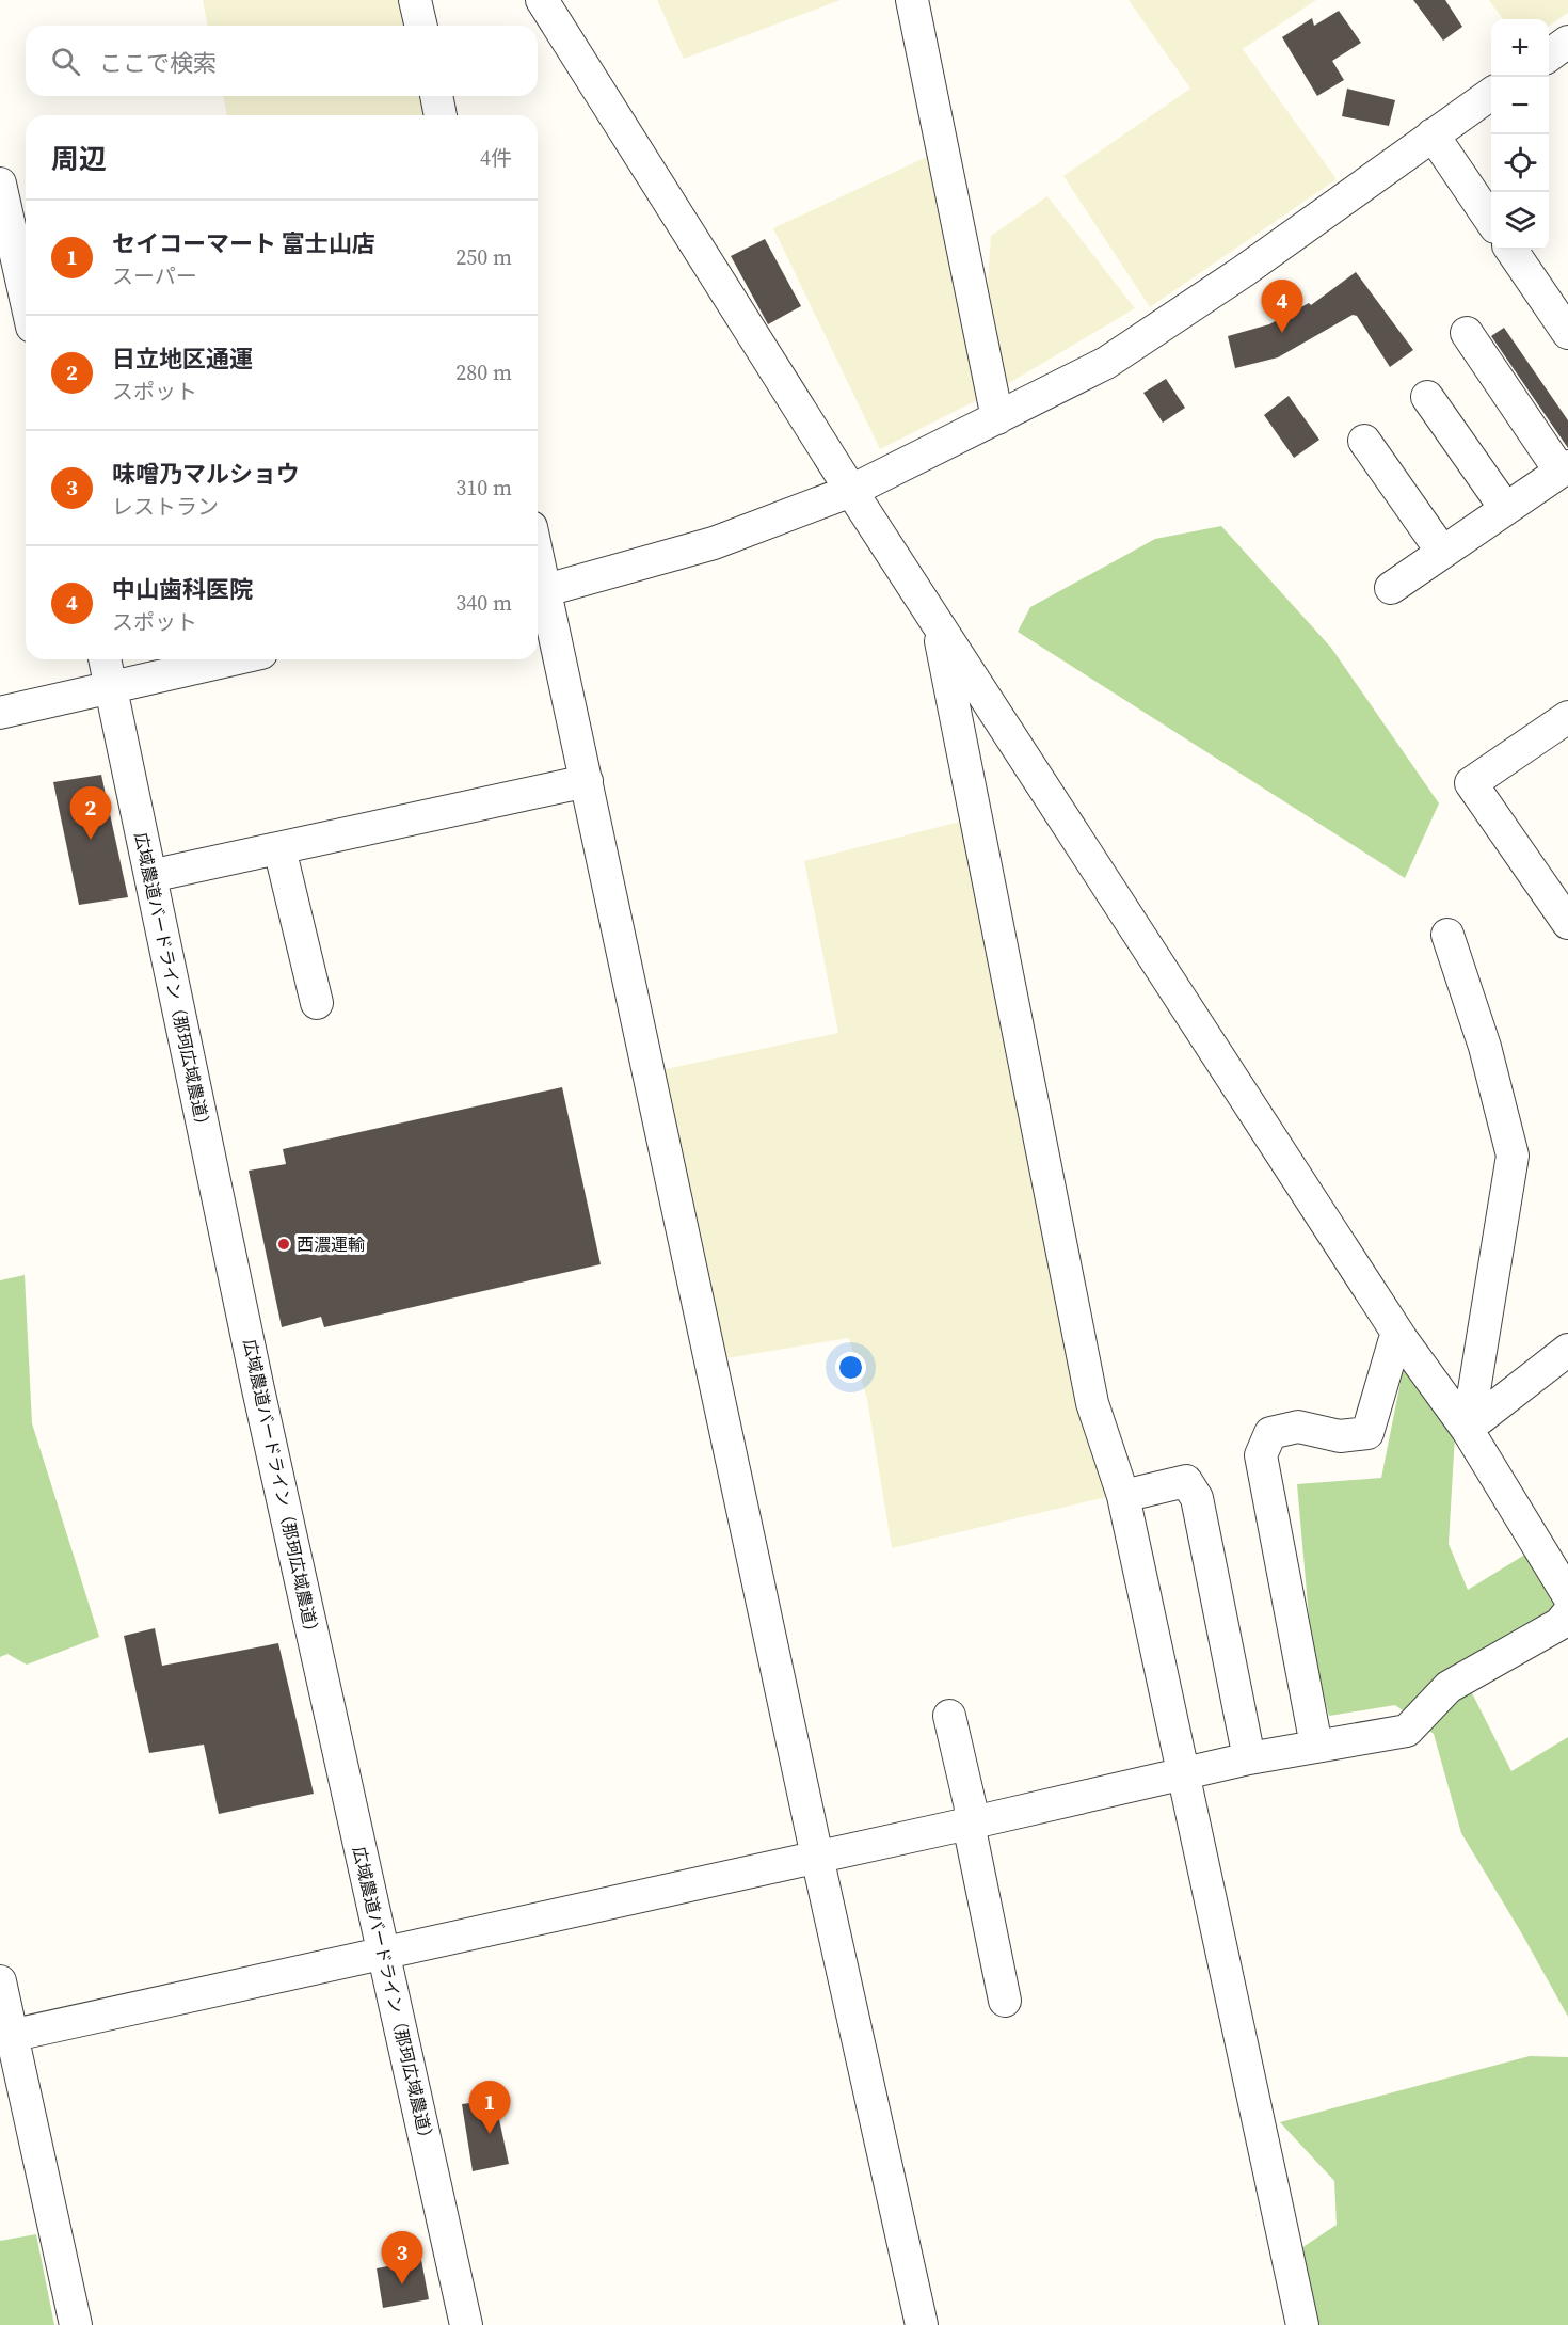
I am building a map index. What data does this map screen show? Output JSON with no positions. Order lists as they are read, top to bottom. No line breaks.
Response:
{"streets":{"street":["広域農道バードライン（那珂広域農道）"]},"places":["西濃運輸"],"page":{"map_buttons":["+","−"],"search":"ここで検索","heading":["周辺","4件"],"list":[{"mark":"1","name":"セイコーマート 富士山店","note":"スーパー","value":"250 m"},{"mark":"2","name":"日立地区通運","note":"スポット","value":"280 m"},{"mark":"3","name":"味噌乃マルショウ","note":"レストラン","value":"310 m"},{"mark":"4","name":"中山歯科医院","note":"スポット","value":"340 m"}],"pins":["4","2","1","3"]}}
